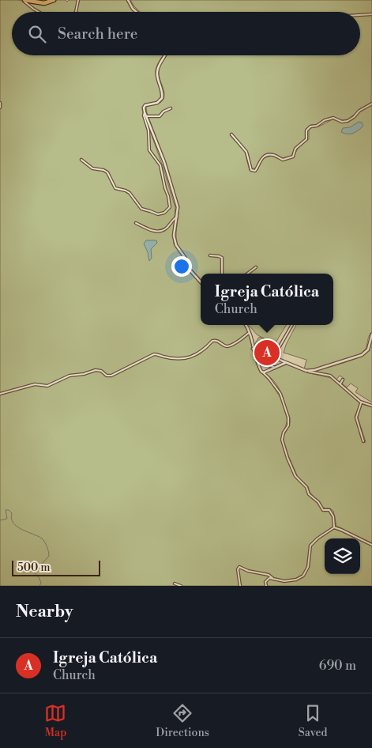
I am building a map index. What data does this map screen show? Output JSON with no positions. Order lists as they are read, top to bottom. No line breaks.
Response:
{"scale_bar":"500 m","page":{"search":"Search here","popup":["Igreja Católica","Church"],"pins":"A","scale":"500 m","heading":"Nearby","list":[{"mark":"A","name":"Igreja Católica","note":"Church","value":"690 m"}],"nav":["Map","Directions","Saved"]}}
